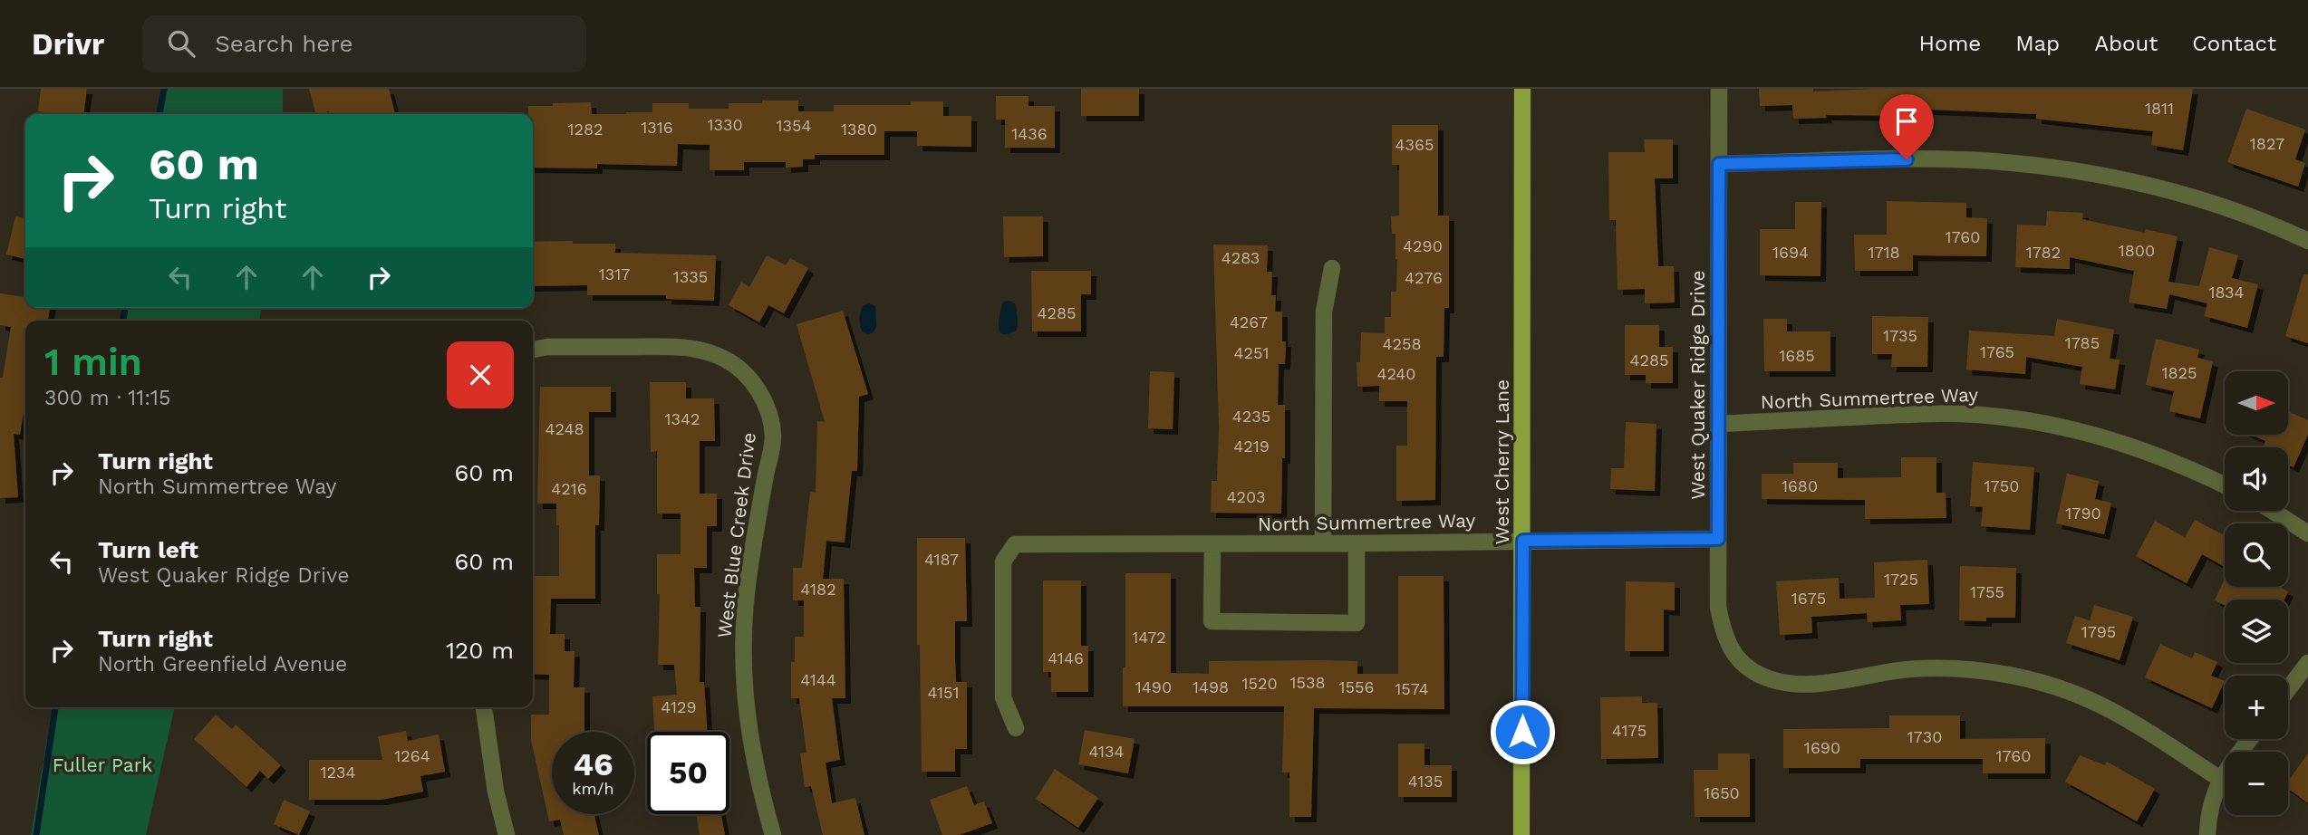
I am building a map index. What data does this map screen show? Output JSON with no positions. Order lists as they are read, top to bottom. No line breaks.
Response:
{"streets":{"main road":["West Cherry Lane"],"street":["West Quaker Ridge Drive","North Summertree Way","West Blue Creek Drive"]},"crossings":[["West Quaker Ridge Drive","North Summertree Way"],["North Summertree Way","West Cherry Lane"]],"parks":["Fuller Park"],"house_numbers":["1811","1330","1354","1316","1282","1380","1436","1827","4365","1760","4290","1800","1694","1718","1782","4283","1317","1335","4276","1834","4285","4267","1735","1785","4258","1765","4251","1685","4285","1825","4240","4235","1342","4248","4219","1680","1750","4216","4203","1790","4187","1725","4182","1755","1675","1795","1472","4146","4144","1538","1520","1490","1498","1556","1574","4151","4129","4175","1730","1690","4134","1264","1760","1234","4135","1650"],"north":"right","page":{"header":"Drivr","search":"Search here","nav":["Home","Map","About","Contact"],"turn":["60 m","Turn right"],"heading":["1 min","300 m · 11:15"],"map_buttons":["+","−"],"list":[{"name":"Turn right","note":"North Summertree Way","value":"60 m"},{"name":"Turn left","note":"West Quaker Ridge Drive","value":"60 m"},{"name":"Turn right","note":"North Greenfield Avenue","value":"120 m"}],"speed":"46 km/h","limit":"50"}}
